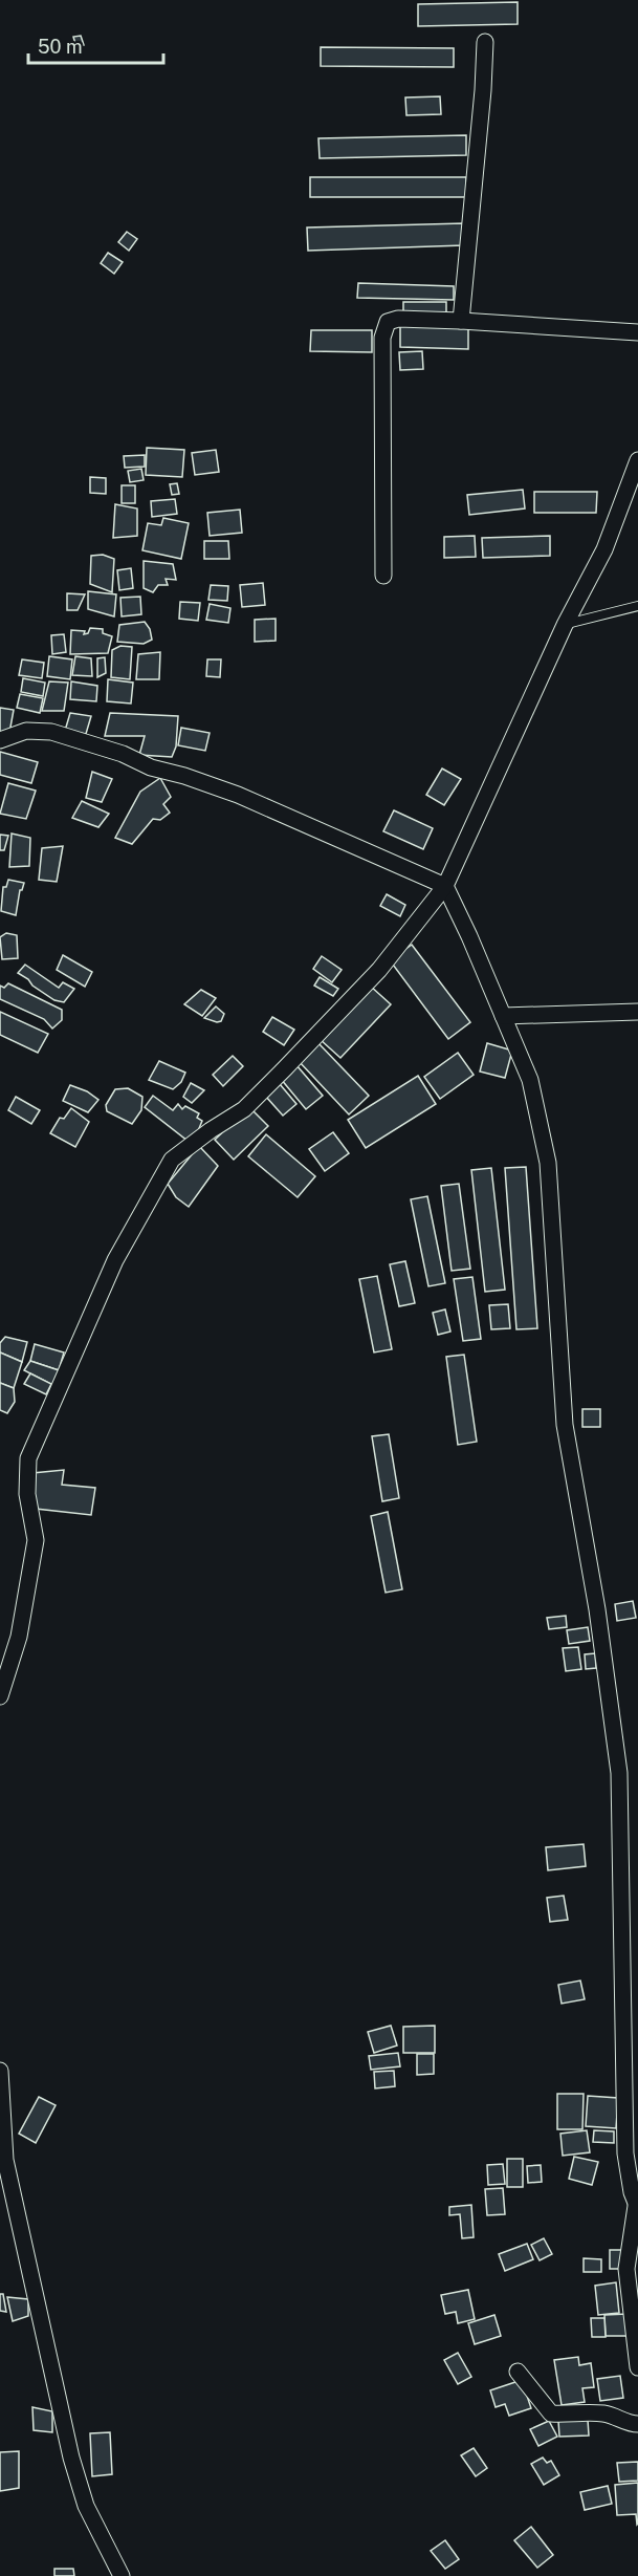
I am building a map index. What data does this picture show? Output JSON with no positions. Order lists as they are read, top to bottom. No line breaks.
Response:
{"scale_bar":"50 m"}
